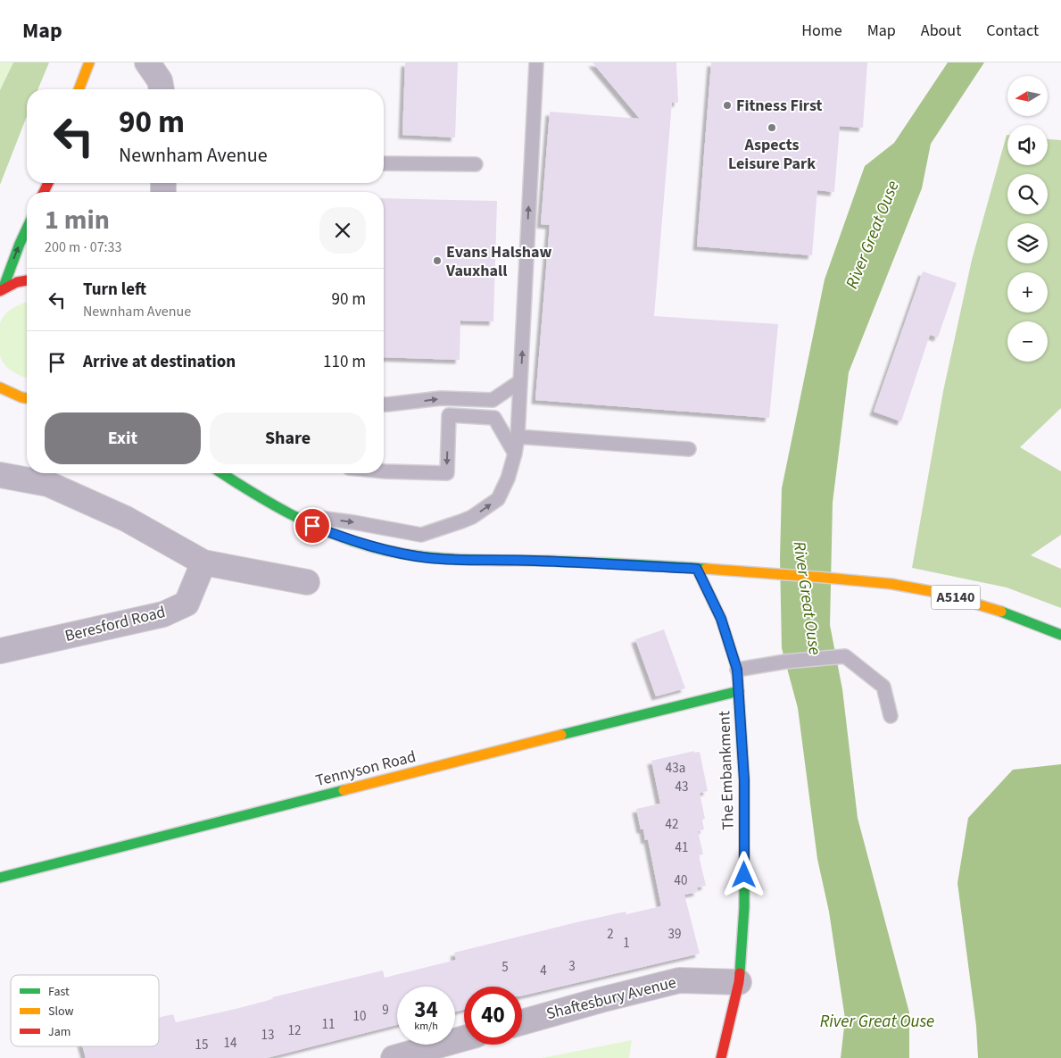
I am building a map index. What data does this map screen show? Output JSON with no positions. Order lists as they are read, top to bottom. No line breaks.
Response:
{"streets":{"street":["A5140","Beresford Road","Tennyson Road","The Embankment","Shaftesbury Avenue"]},"crossings":[["A5140","The Embankment"],["Tennyson Road","The Embankment"],["The Embankment","Shaftesbury Avenue"]],"water":["River Great Ouse"],"places":["Fitness First","Aspects Leisure Park","Evans Halshaw Vauxhall"],"house_numbers":["43a","43","42","41","40","2","39","1","3","5","4","9","10","11","12","13","14","15"],"legend":["Fast","Slow","Jam"],"north":"left","page":{"header":"Map","nav":["Home","Map","About","Contact"],"map_buttons":["+","−"],"turn":["90 m","Newnham Avenue"],"heading":["1 min","200 m · 07:33"],"list":[{"name":"Turn left","note":"Newnham Avenue","value":"90 m"},{"name":"Arrive at destination","value":"110 m"}],"buttons":["Exit","Share"],"speed":"34 km/h","limit":"40"}}
